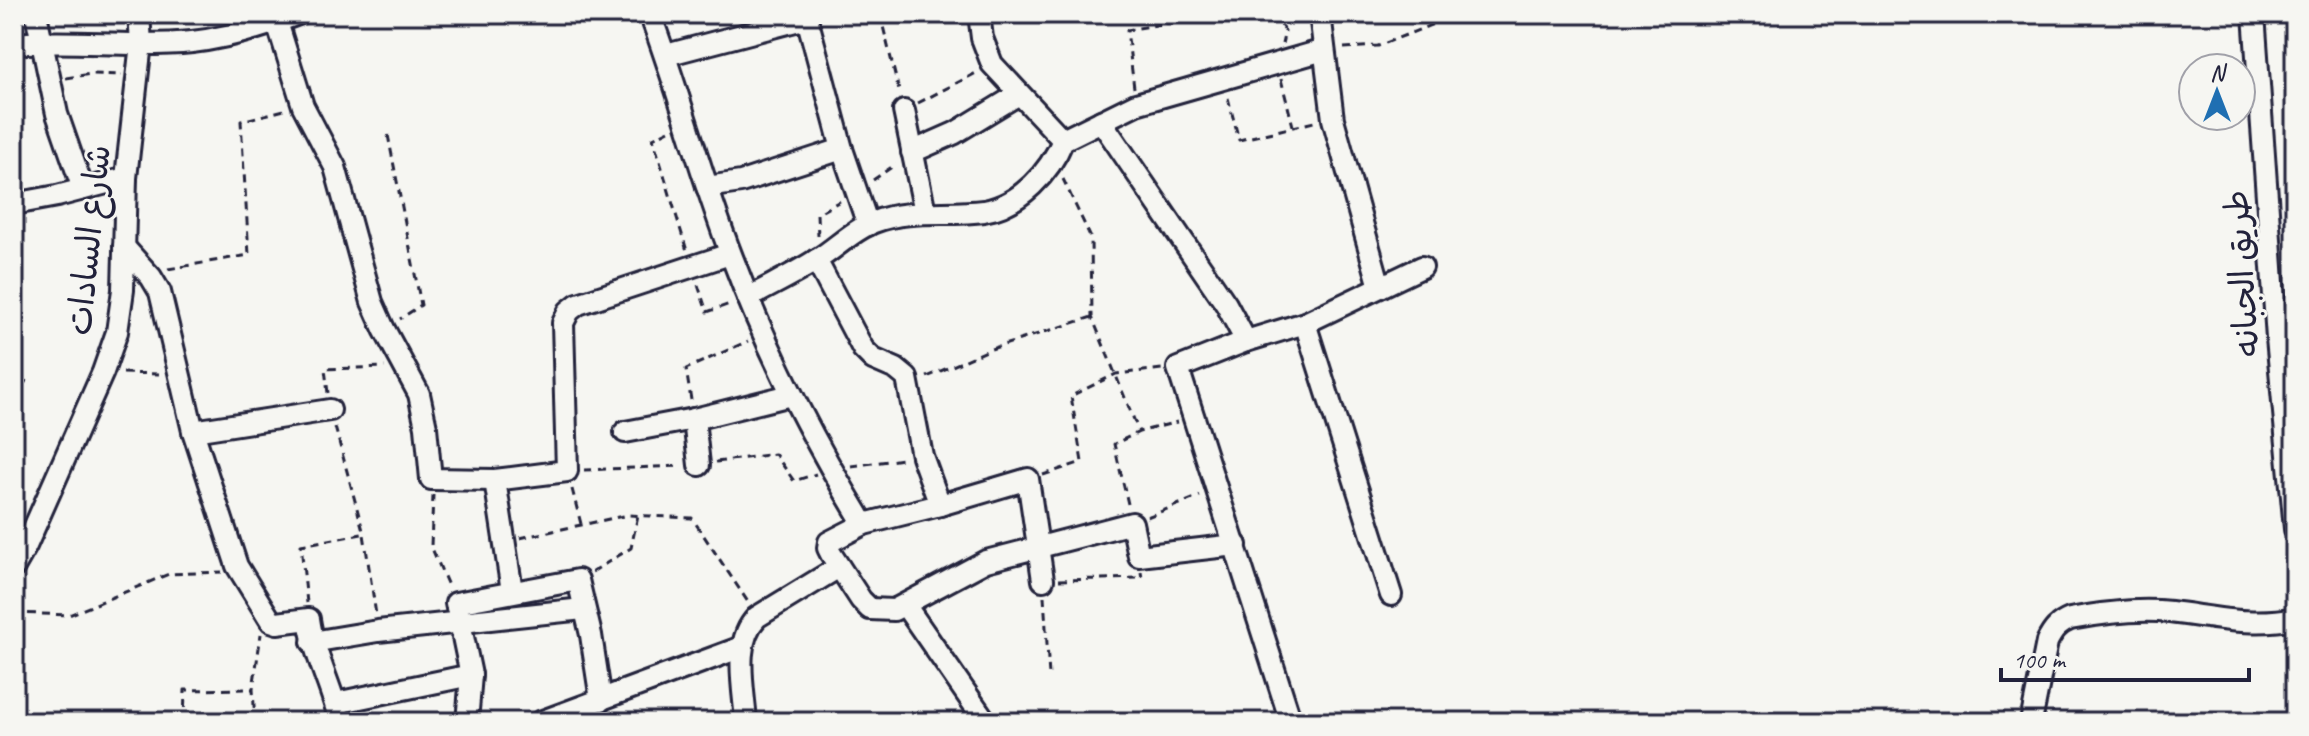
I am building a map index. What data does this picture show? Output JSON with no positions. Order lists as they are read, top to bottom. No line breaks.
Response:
{"streets":{"street":["شارع السادات","طريق الجبانه"]},"scale_bar":"100 m","north":"top"}
